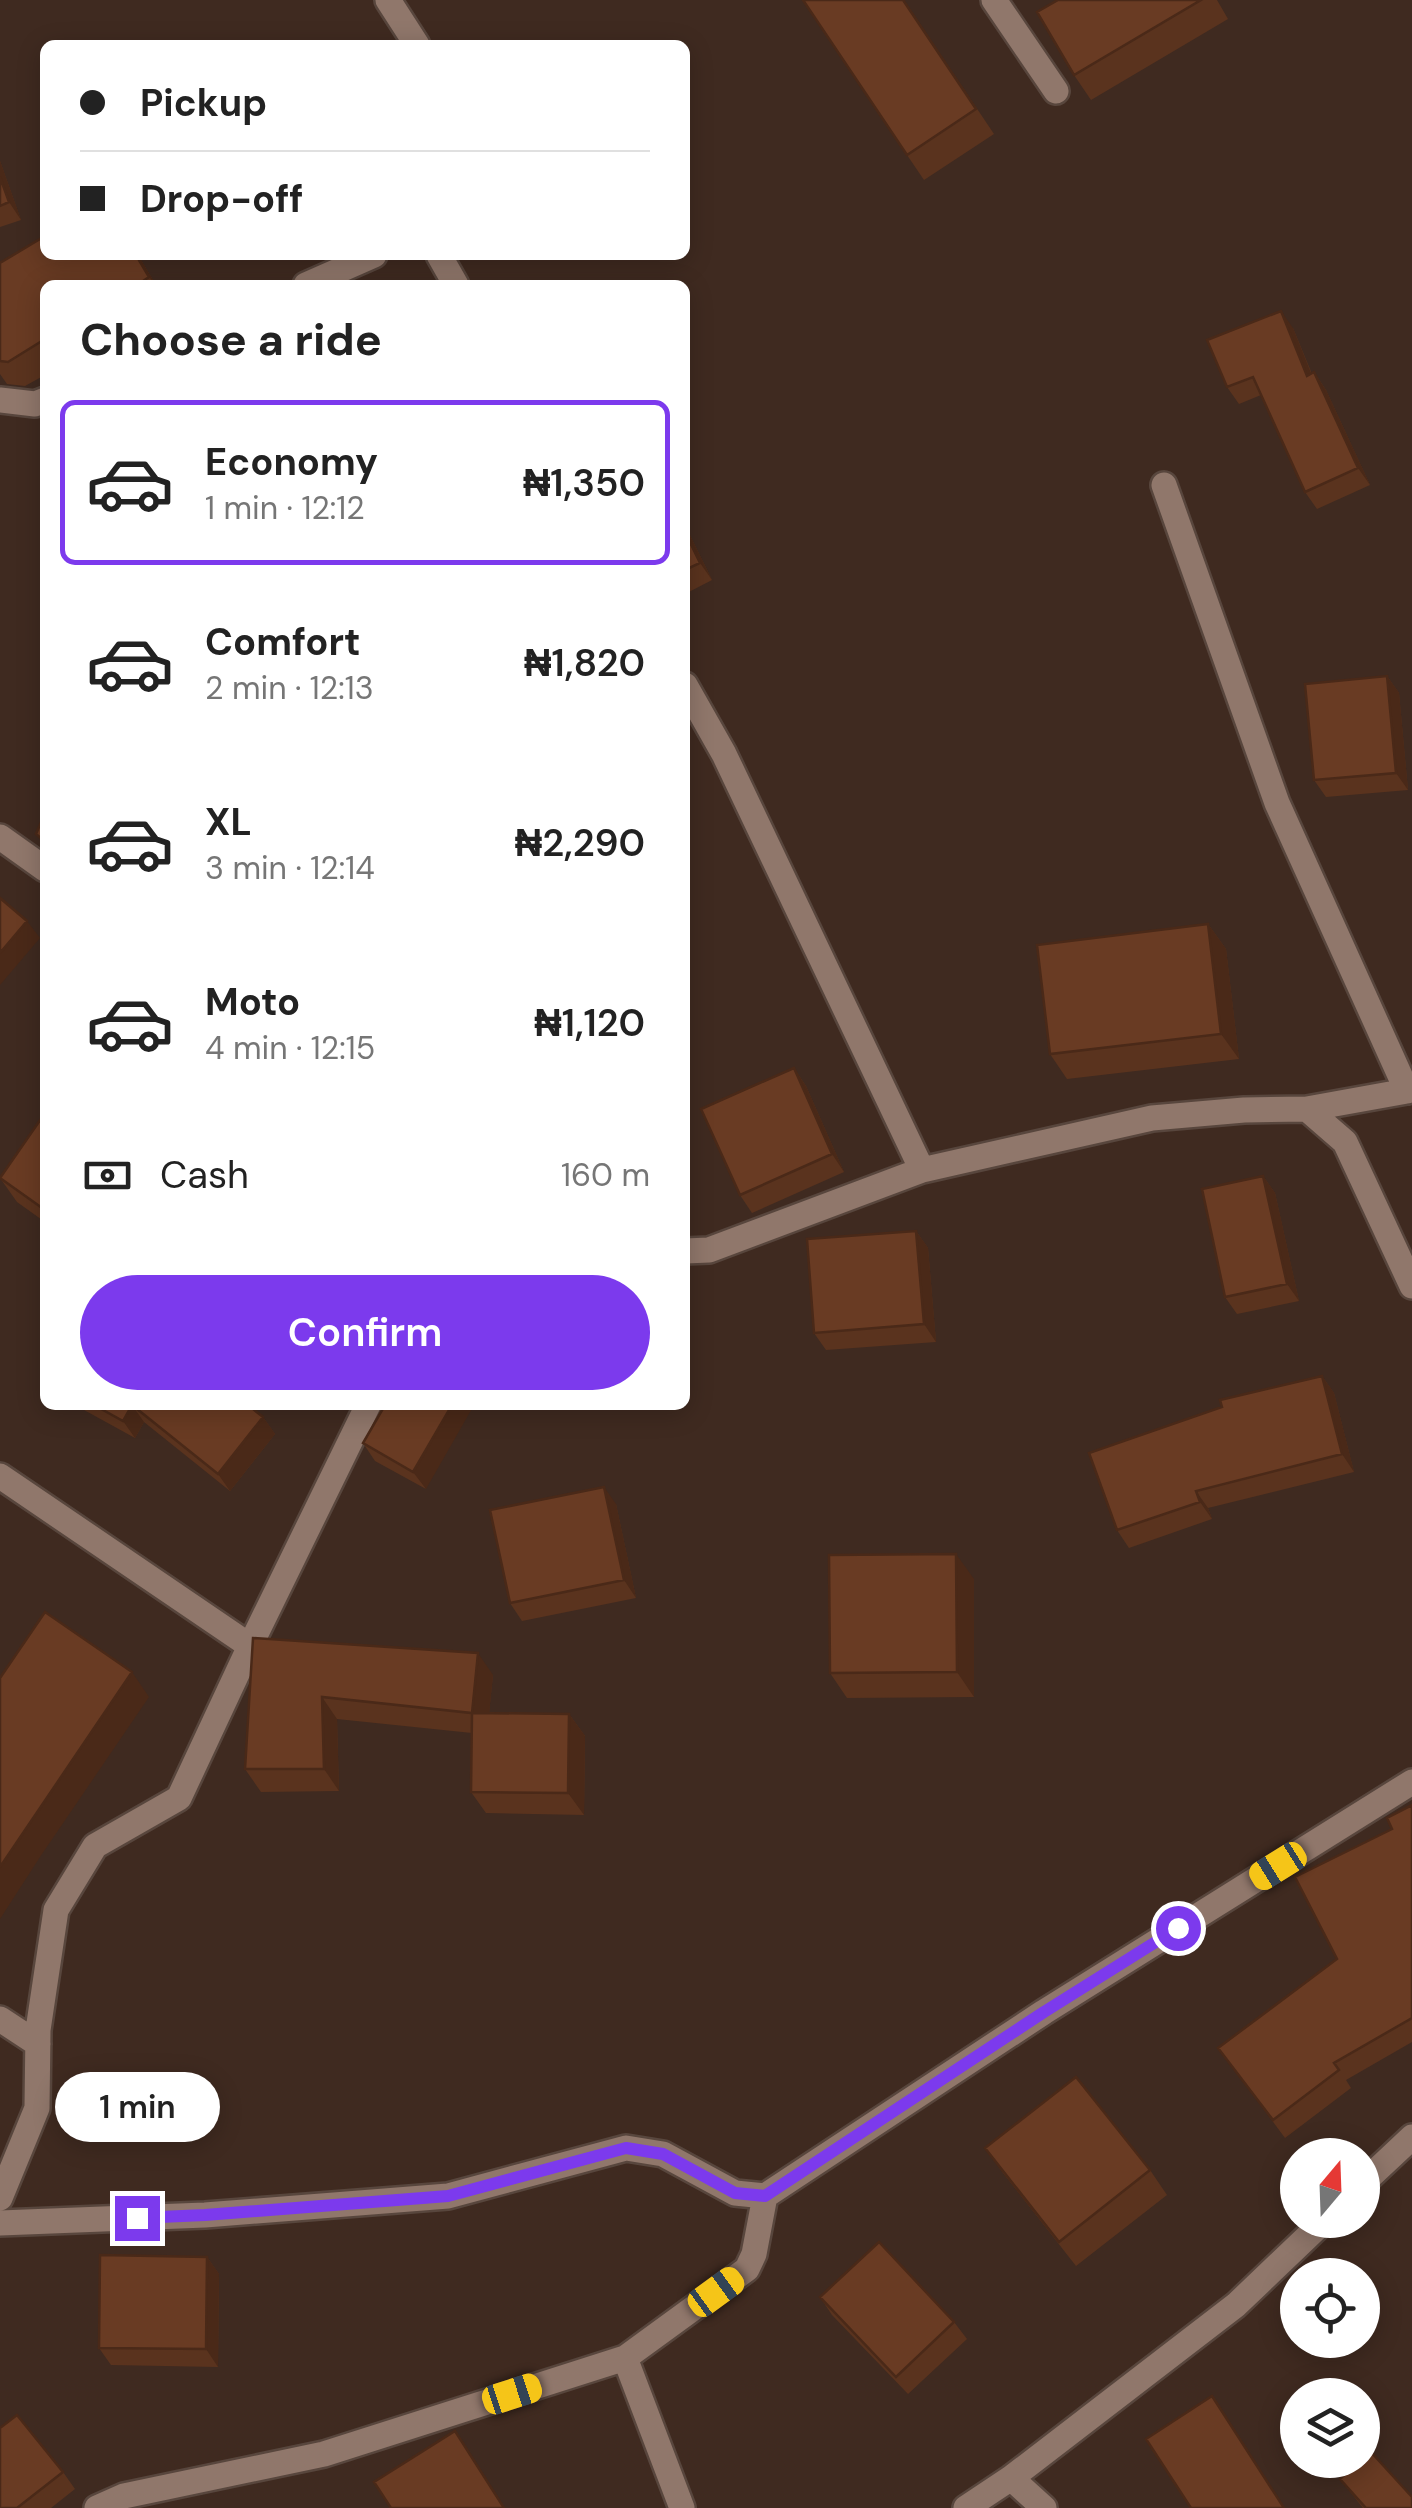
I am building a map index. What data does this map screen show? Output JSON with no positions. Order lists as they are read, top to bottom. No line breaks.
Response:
{"north":"top","page":{"banner":["Pickup","Drop-off"],"heading":"Choose a ride","list":[{"name":"Economy","note":"1 min · 12:12","value":"₦1,350"},{"name":"Comfort","note":"2 min · 12:13","value":"₦1,820"},{"name":"XL","note":"3 min · 12:14","value":"₦2,290"},{"name":"Moto","note":"4 min · 12:15","value":"₦1,120"}],"pay":["Cash","160 m"],"buttons":"Confirm","bubble":"1 min"}}
